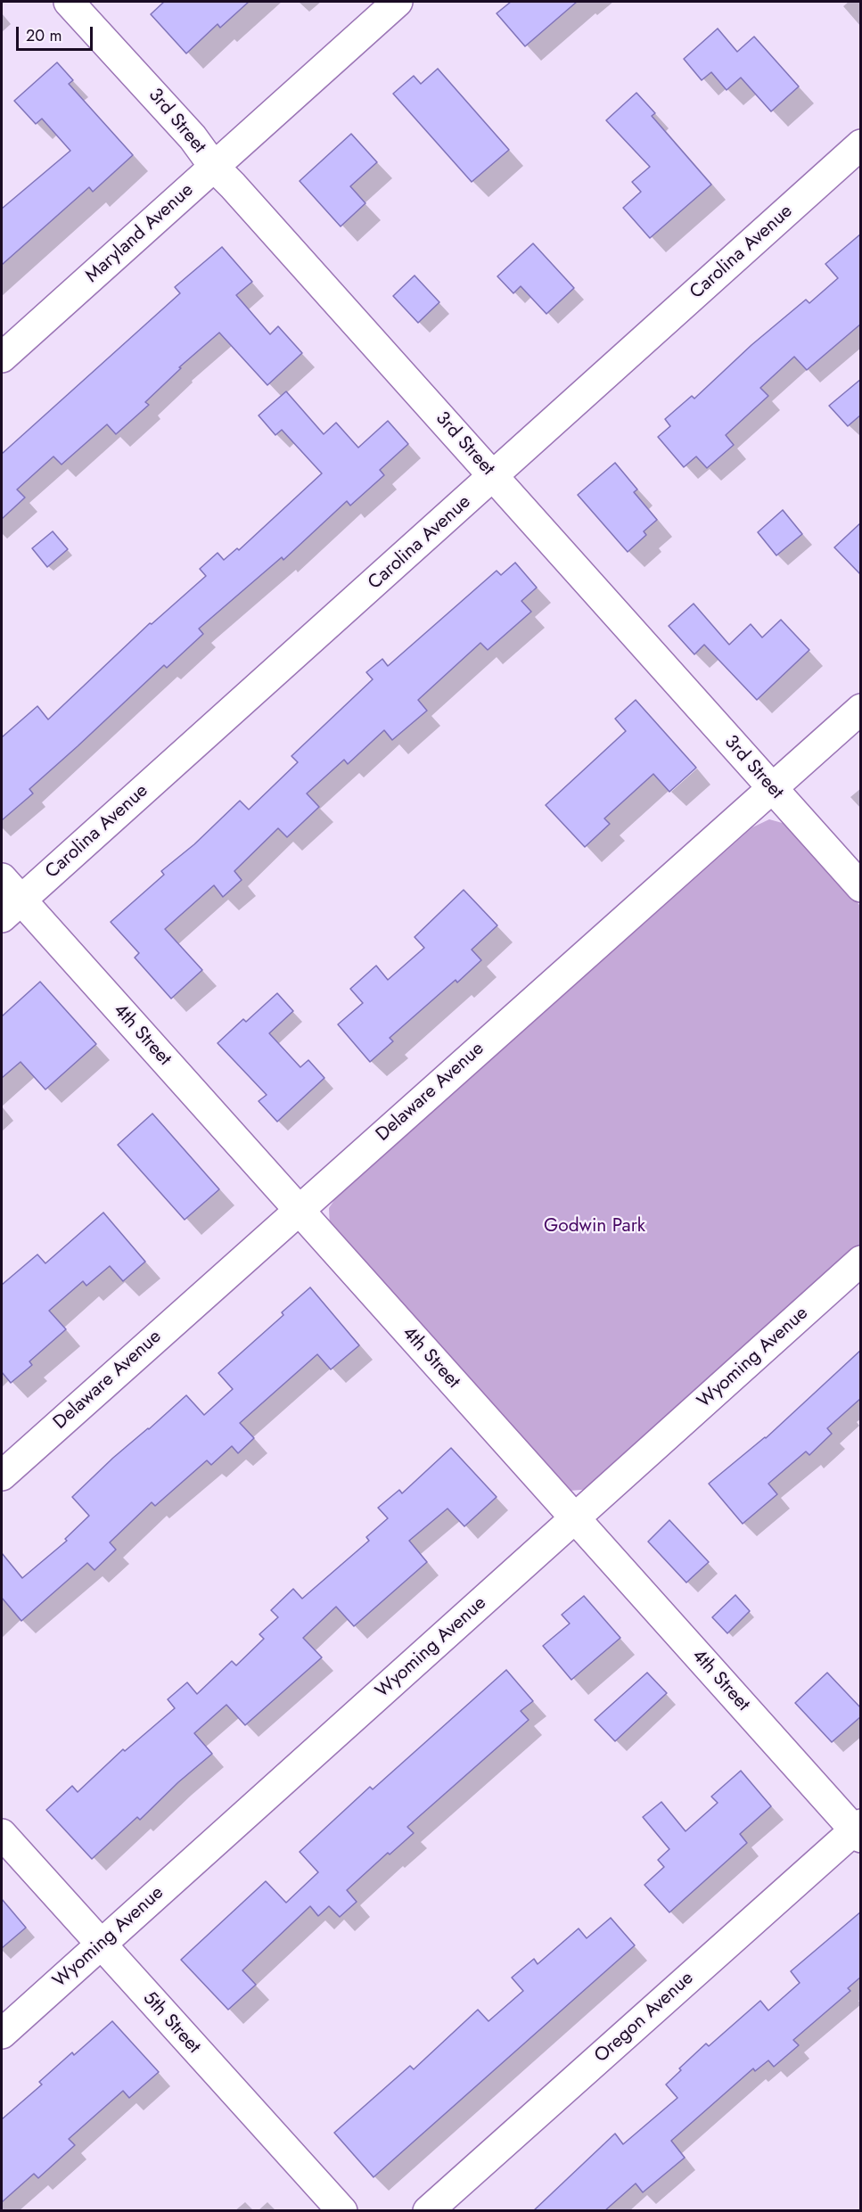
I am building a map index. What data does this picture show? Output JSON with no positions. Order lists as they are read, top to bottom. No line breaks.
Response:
{"streets":{"street":["3rd Street","Maryland Avenue","Carolina Avenue","4th Street","Delaware Avenue","Wyoming Avenue","Oregon Avenue","5th Street"]},"crossings":[["3rd Street","Maryland Avenue"],["3rd Street","Carolina Avenue"],["3rd Street","Delaware Avenue"],["Carolina Avenue","4th Street"],["4th Street","Delaware Avenue"],["4th Street","Wyoming Avenue"],["4th Street","Oregon Avenue"],["Wyoming Avenue","5th Street"]],"parks":["Godwin Park"],"scale_bar":"20 m"}
